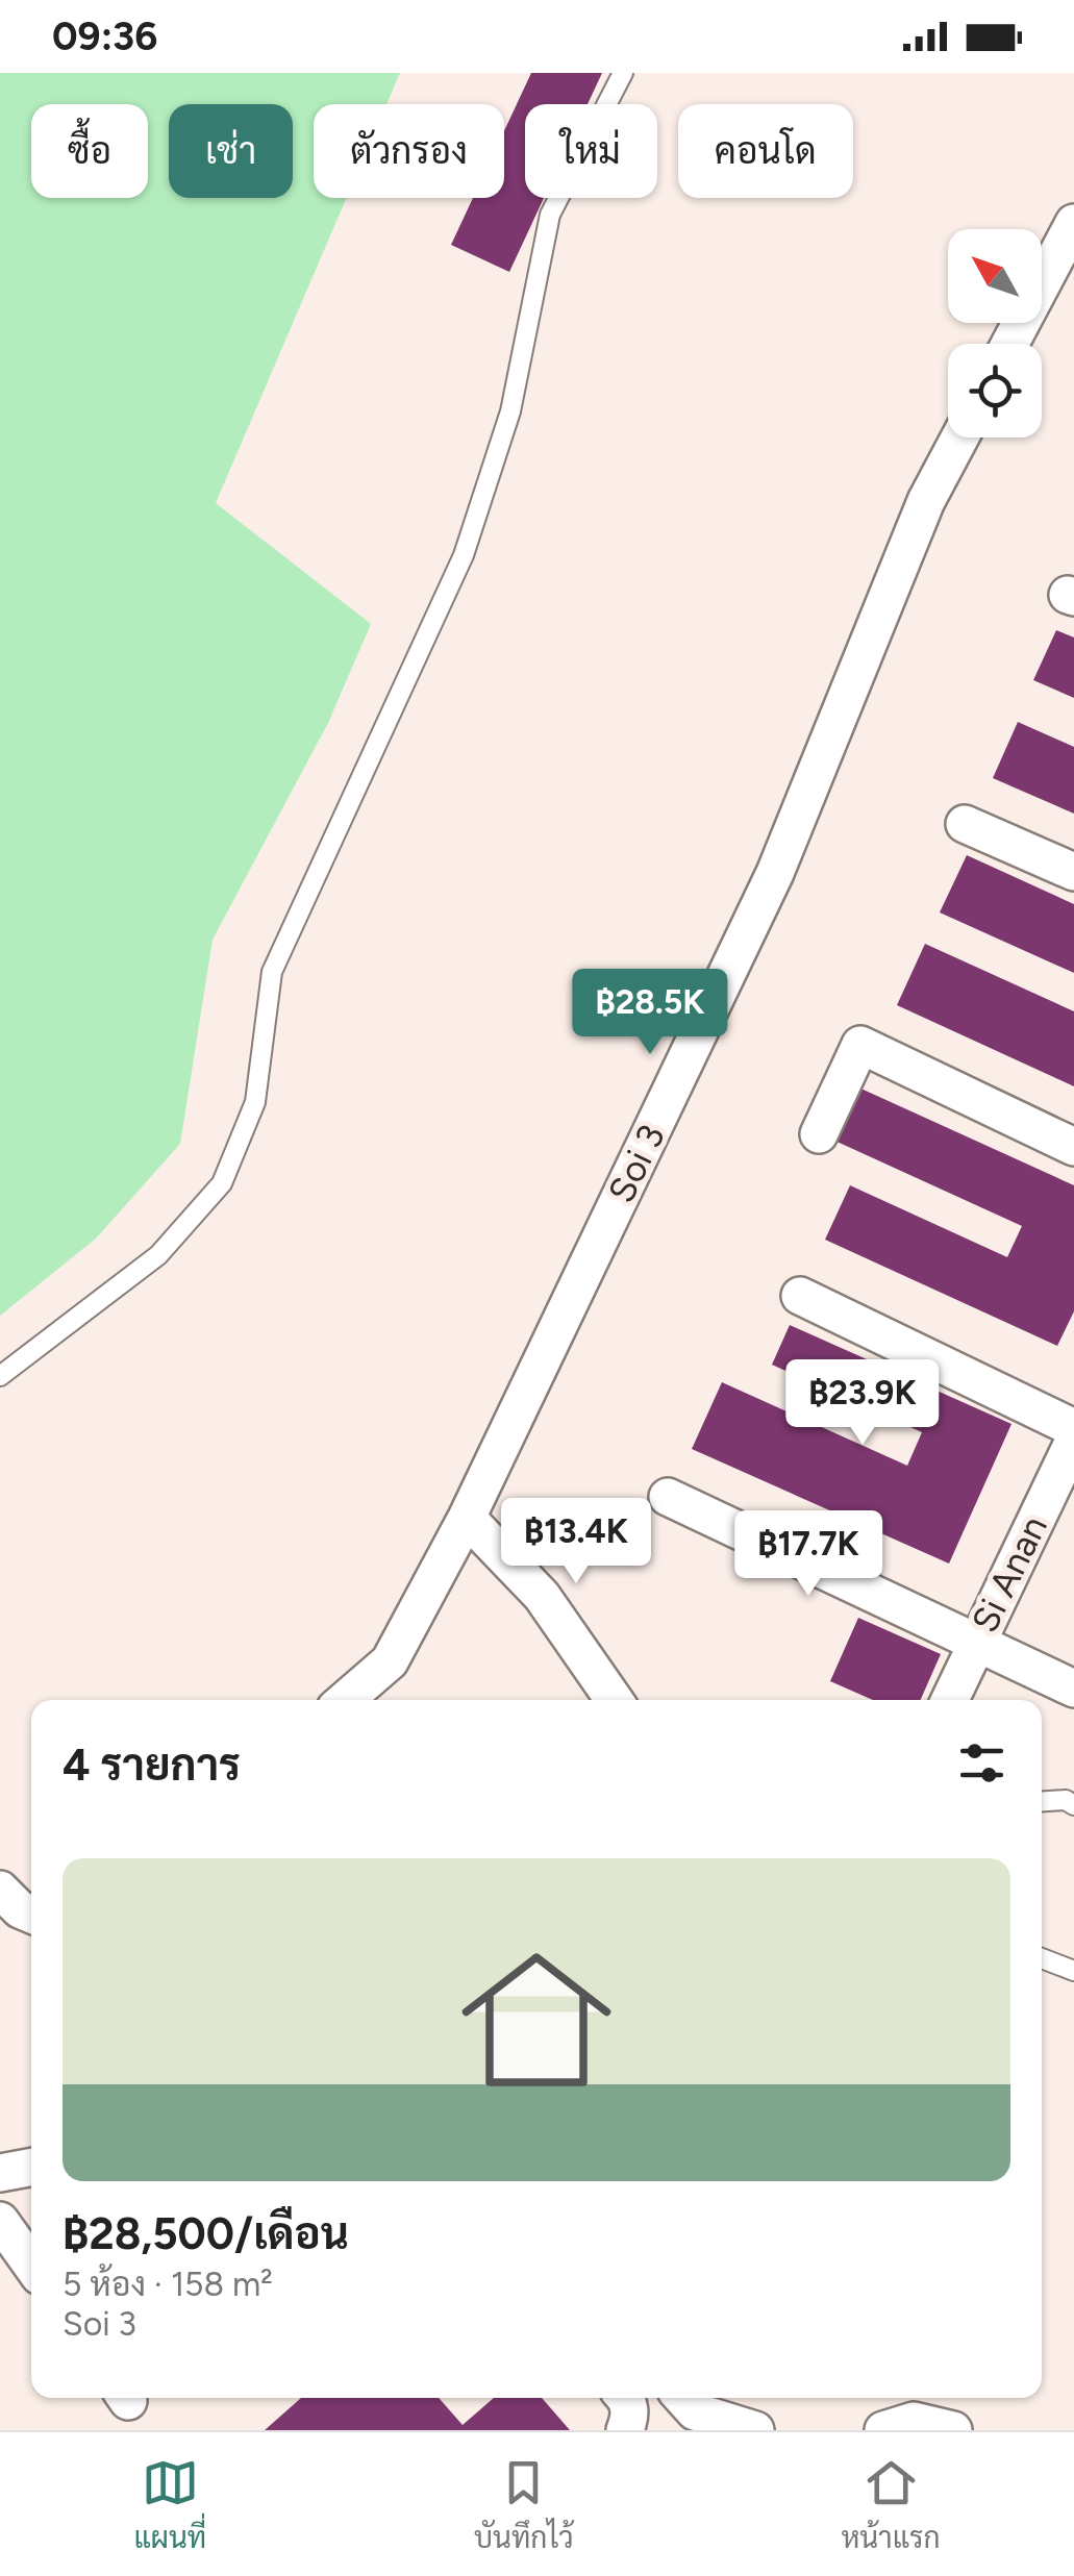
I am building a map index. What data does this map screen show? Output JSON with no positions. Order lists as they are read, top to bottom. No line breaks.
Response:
{"streets":{"street":["Soi 3","Si Anan"]},"north":"top left","page":{"status":"09:36","chip":["ซื้อ","เช่า","ตัวกรอง","ใหม่","คอนโด"],"price":["฿28.5K","฿23.9K","฿13.4K","฿17.7K"],"heading":"4 รายการ","list":[{"name":"฿28,500/เดือน","note":"5 ห้อง · 158 m² · Soi 3"}],"tabs":["แผนที่","บันทึกไว้","หน้าแรก"]}}
